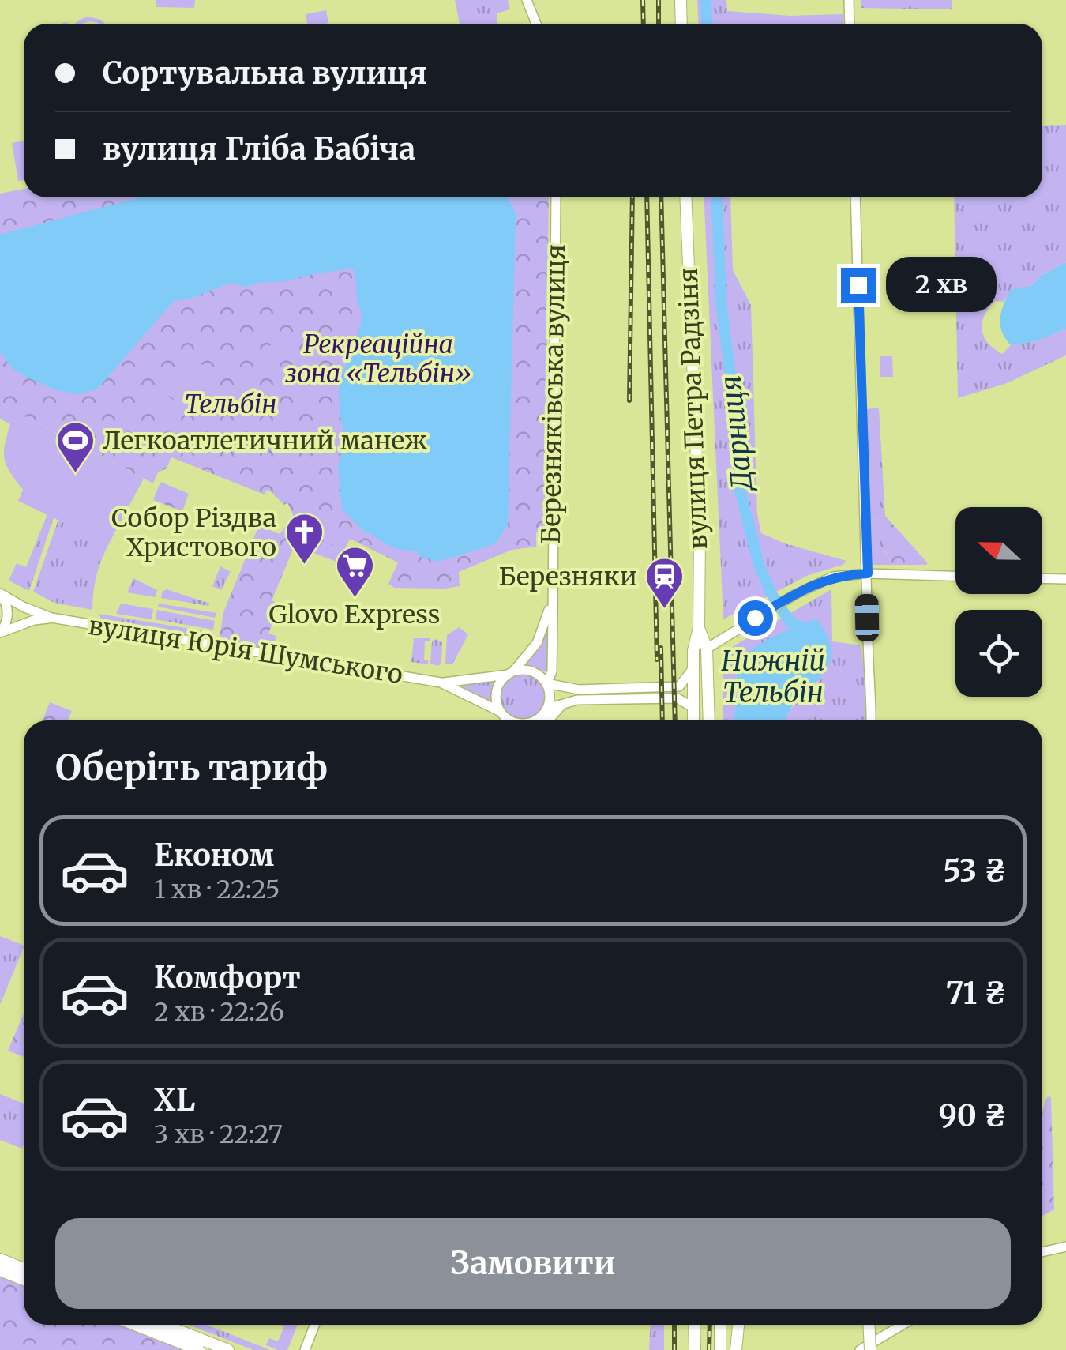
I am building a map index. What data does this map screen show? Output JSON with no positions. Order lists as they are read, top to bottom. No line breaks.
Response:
{"streets":{"main road":["вулиця Петра Радзіня"],"street":["Березняківська вулиця","вулиця Юрія Шумського"]},"crossings":[["Березняківська вулиця","вулиця Юрія Шумського"]],"water":["Дарниця","Нижній Тельбін"],"parks":["Рекреаційна зона «Тельбін»","Тельбін"],"places":{"sports":["Легкоатлетичний манеж"],"church":["Собор Різдва Христового"],"supermarket":["Glovo Express"],"station":["Березняки"]},"north":"left","page":{"banner":["Сортувальна вулиця","вулиця Гліба Бабіча"],"bubble":"2 хв","heading":"Оберіть тариф","list":[{"name":"Економ","note":"1 хв · 22:25","value":"53 ₴"},{"name":"Комфорт","note":"2 хв · 22:26","value":"71 ₴"},{"name":"XL","note":"3 хв · 22:27","value":"90 ₴"}],"buttons":"Замовити"}}
